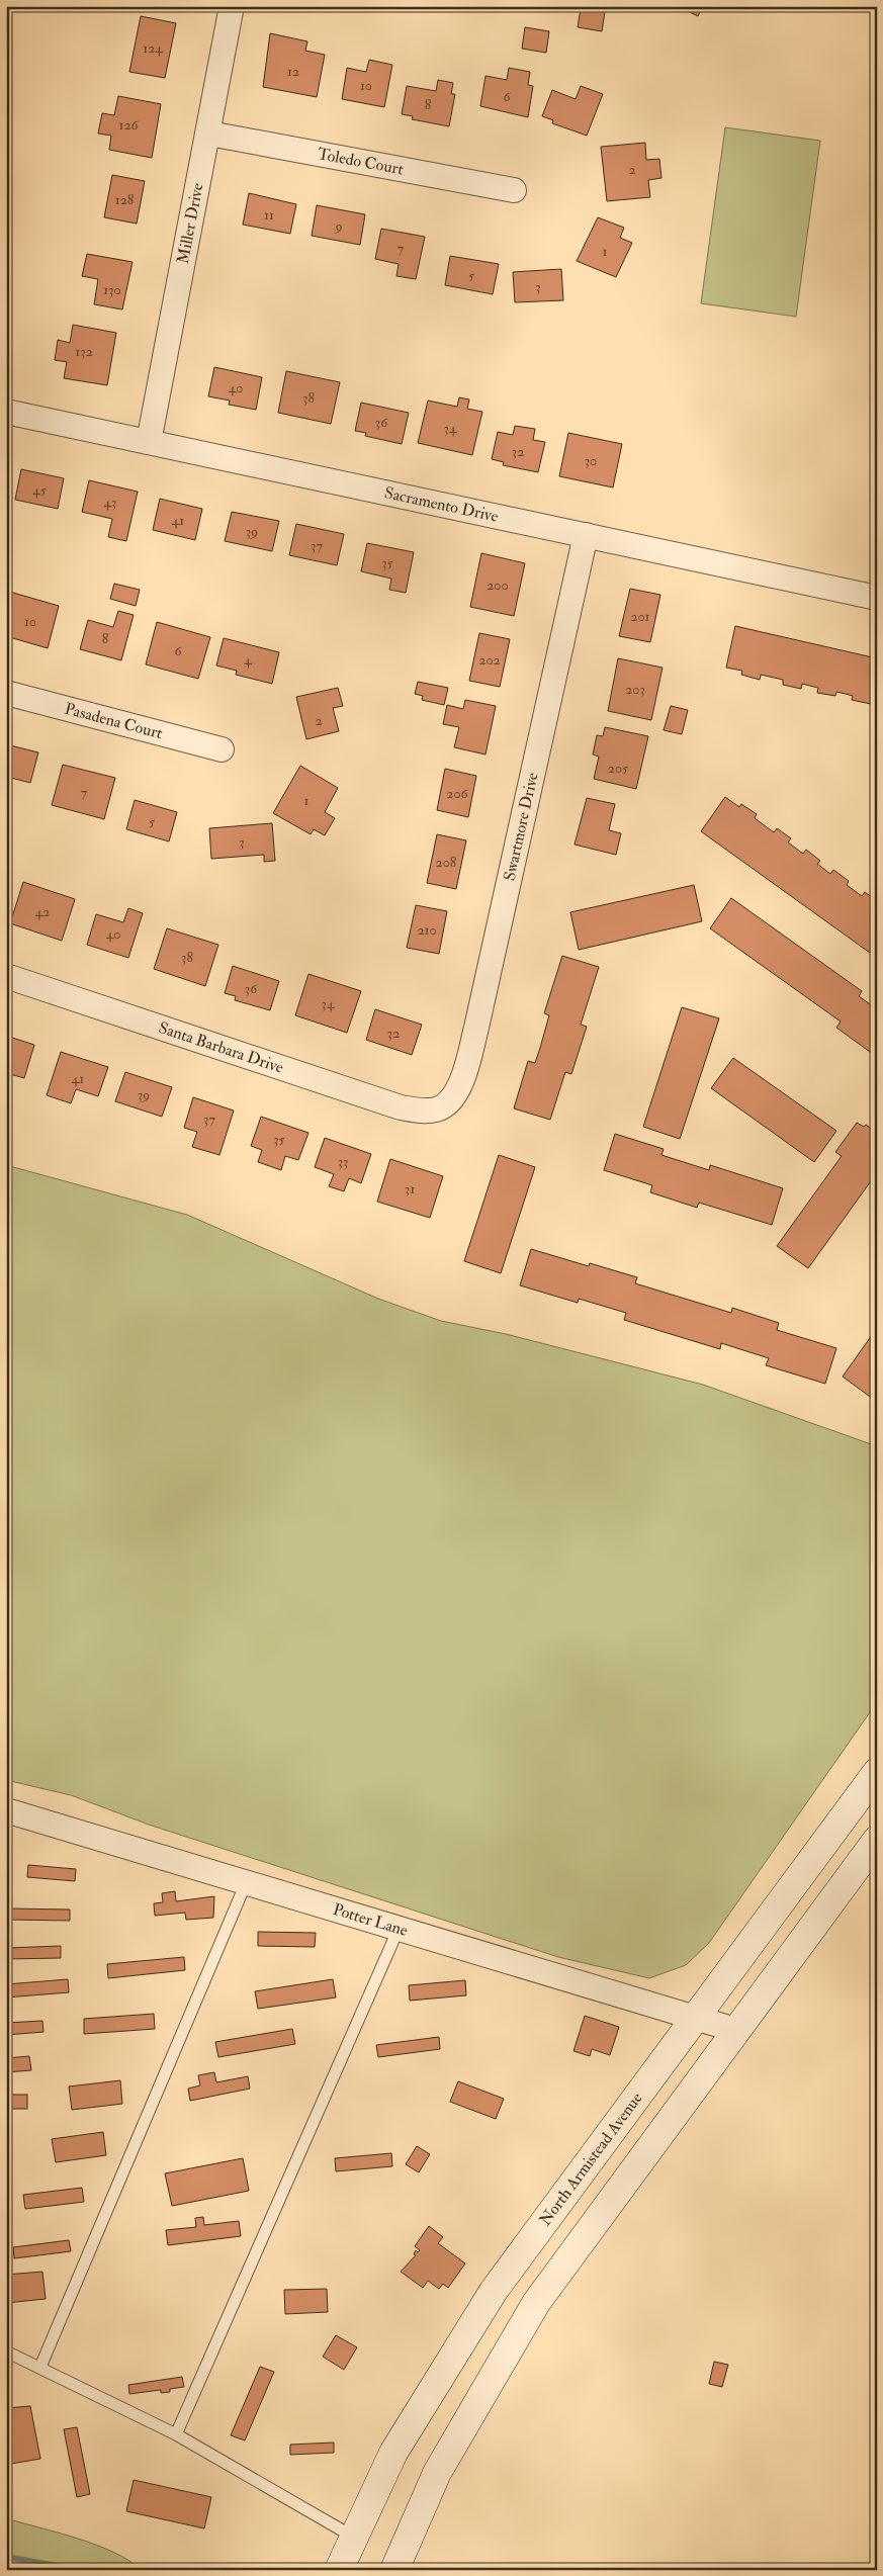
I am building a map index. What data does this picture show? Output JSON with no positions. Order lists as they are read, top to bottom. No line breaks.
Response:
{"streets":{"main road":["North Armistead Avenue"],"street":["Toledo Court","Miller Drive","Sacramento Drive","Pasadena Court","Swartmore Drive","Santa Barbara Drive","Potter Lane"]},"crossings":[["Toledo Court","Miller Drive"],["Miller Drive","Sacramento Drive"],["Sacramento Drive","Swartmore Drive"],["Swartmore Drive","Santa Barbara Drive"],["Potter Lane","North Armistead Avenue"]],"house_numbers":["124","12","10","6","8","126","2","128","11","9","7","1","5","3","130","132","40","38","36","34","32","30","45","43","41","39","37","35","200","201","10","8","6","4","202","203","2","205","7","206","1","5","3","208","42","210","40","38","36","34","32","41","39","37","35","33","31"]}
